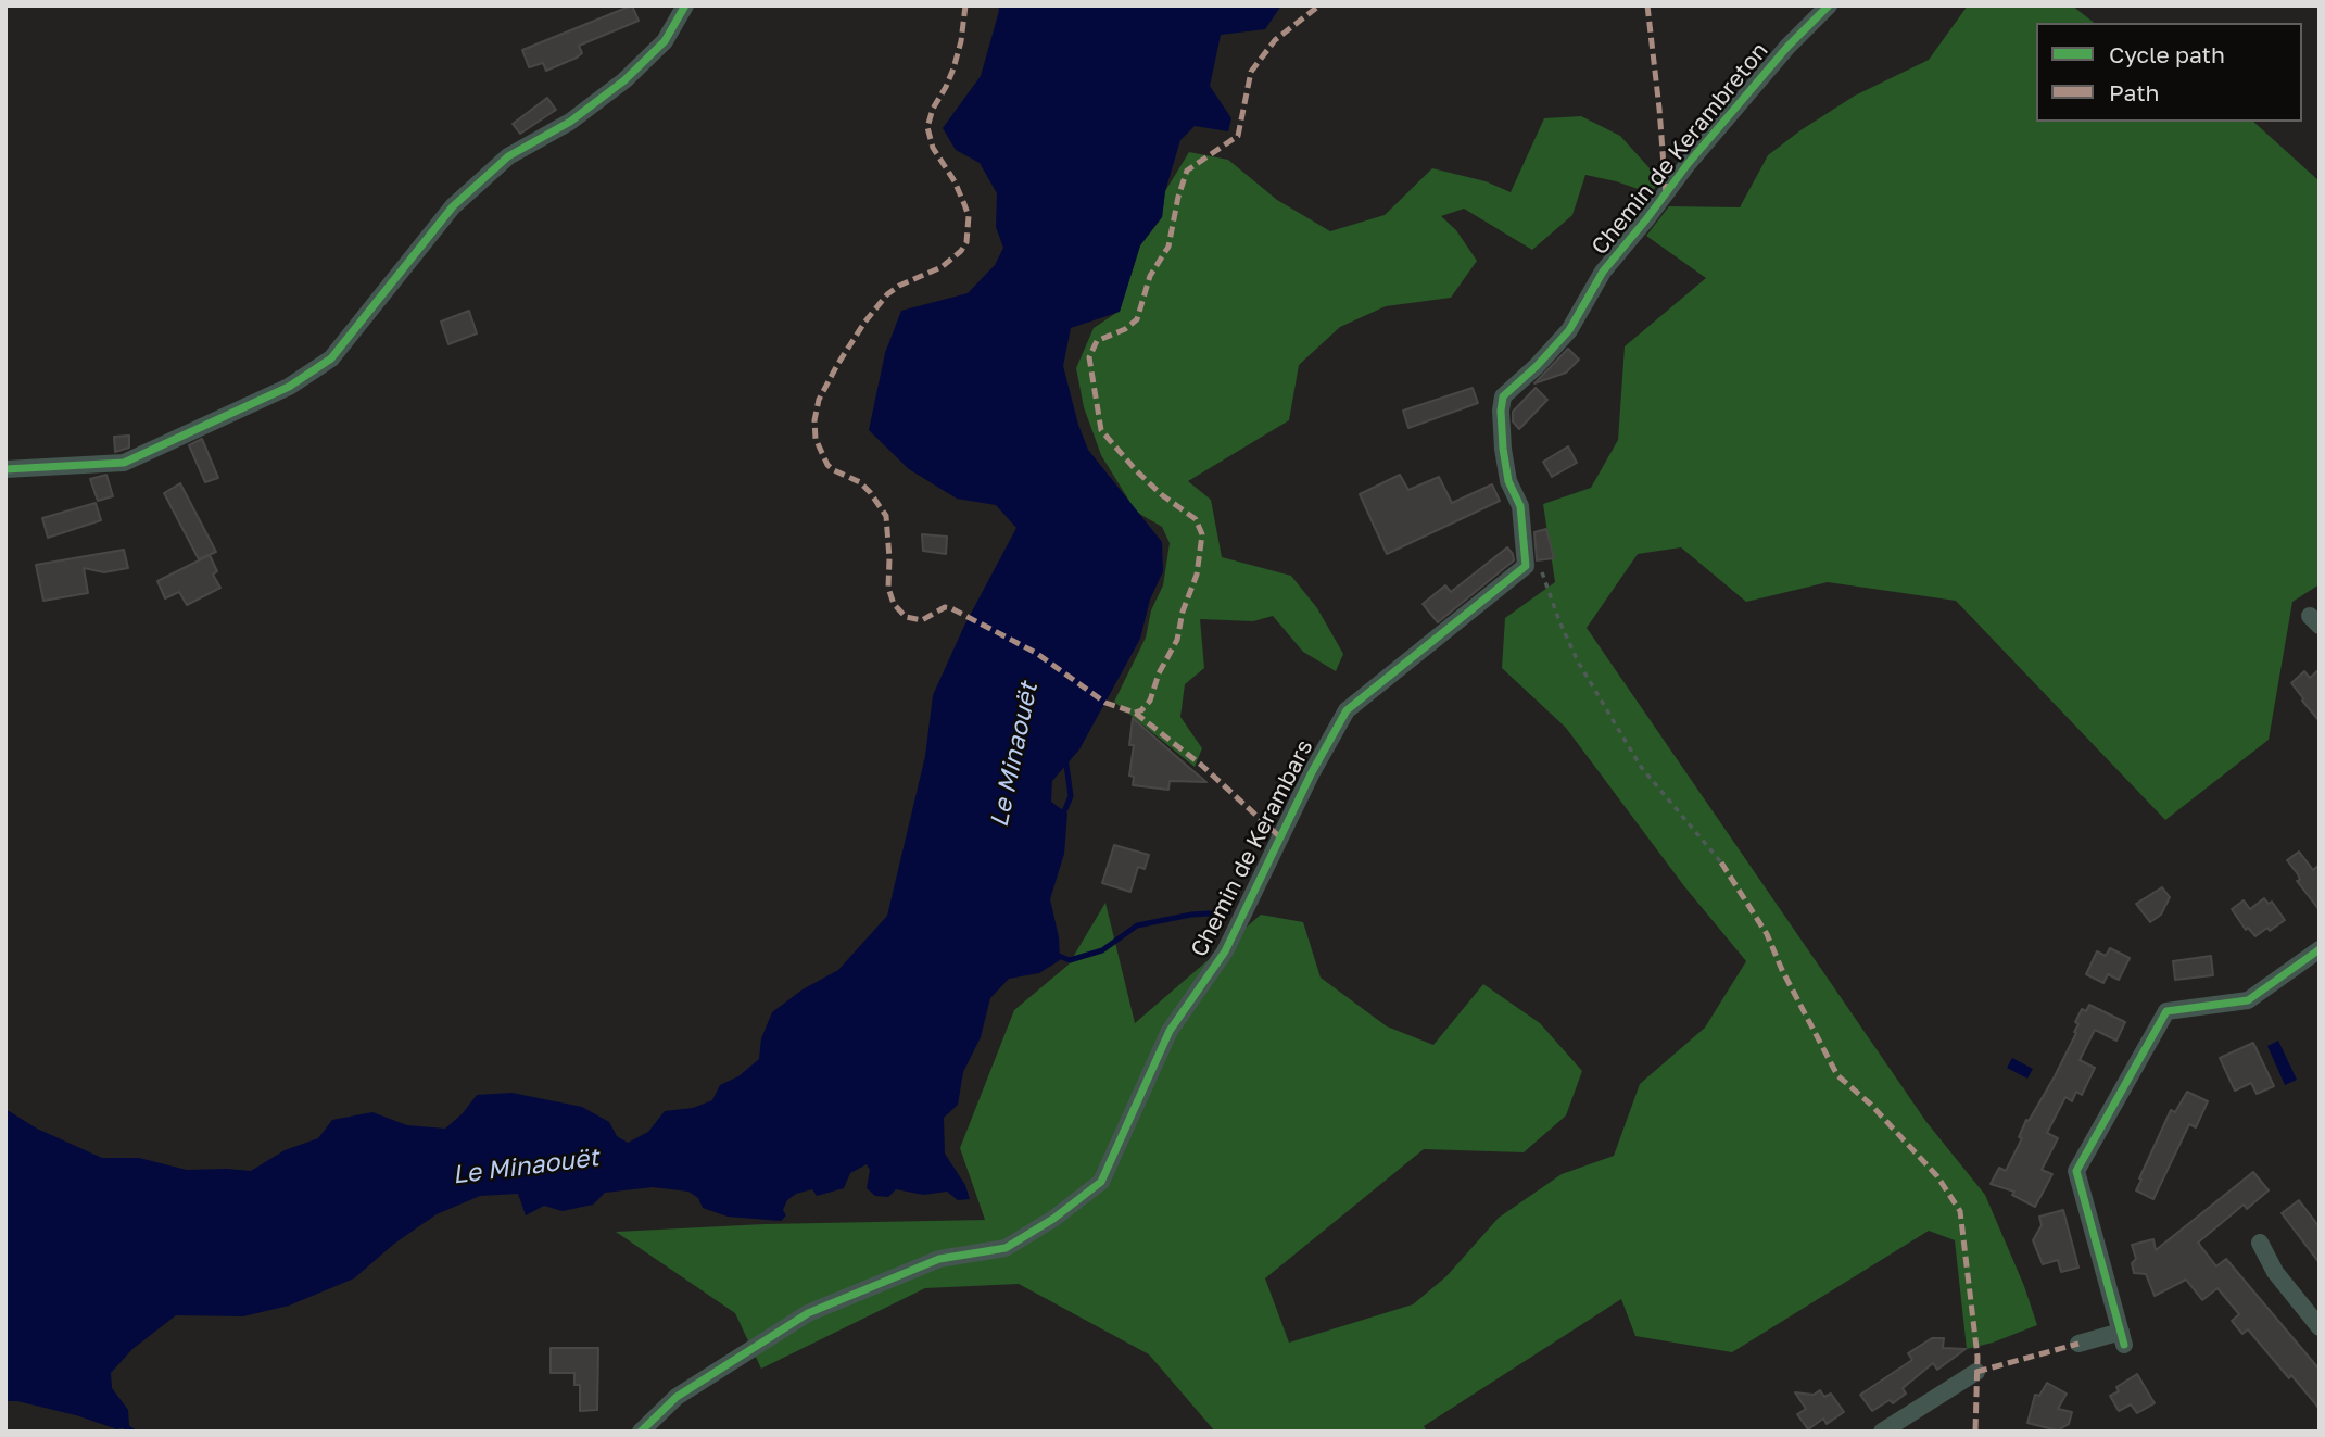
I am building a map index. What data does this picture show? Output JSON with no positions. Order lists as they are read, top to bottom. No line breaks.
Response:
{"streets":{"street":["Chemin de Kerambreton","Chemin de Kerambars"]},"crossings":[["Chemin de Kerambreton","Chemin de Kerambars"]],"water":["Le Minaouët"],"legend":["Cycle path","Path"]}
